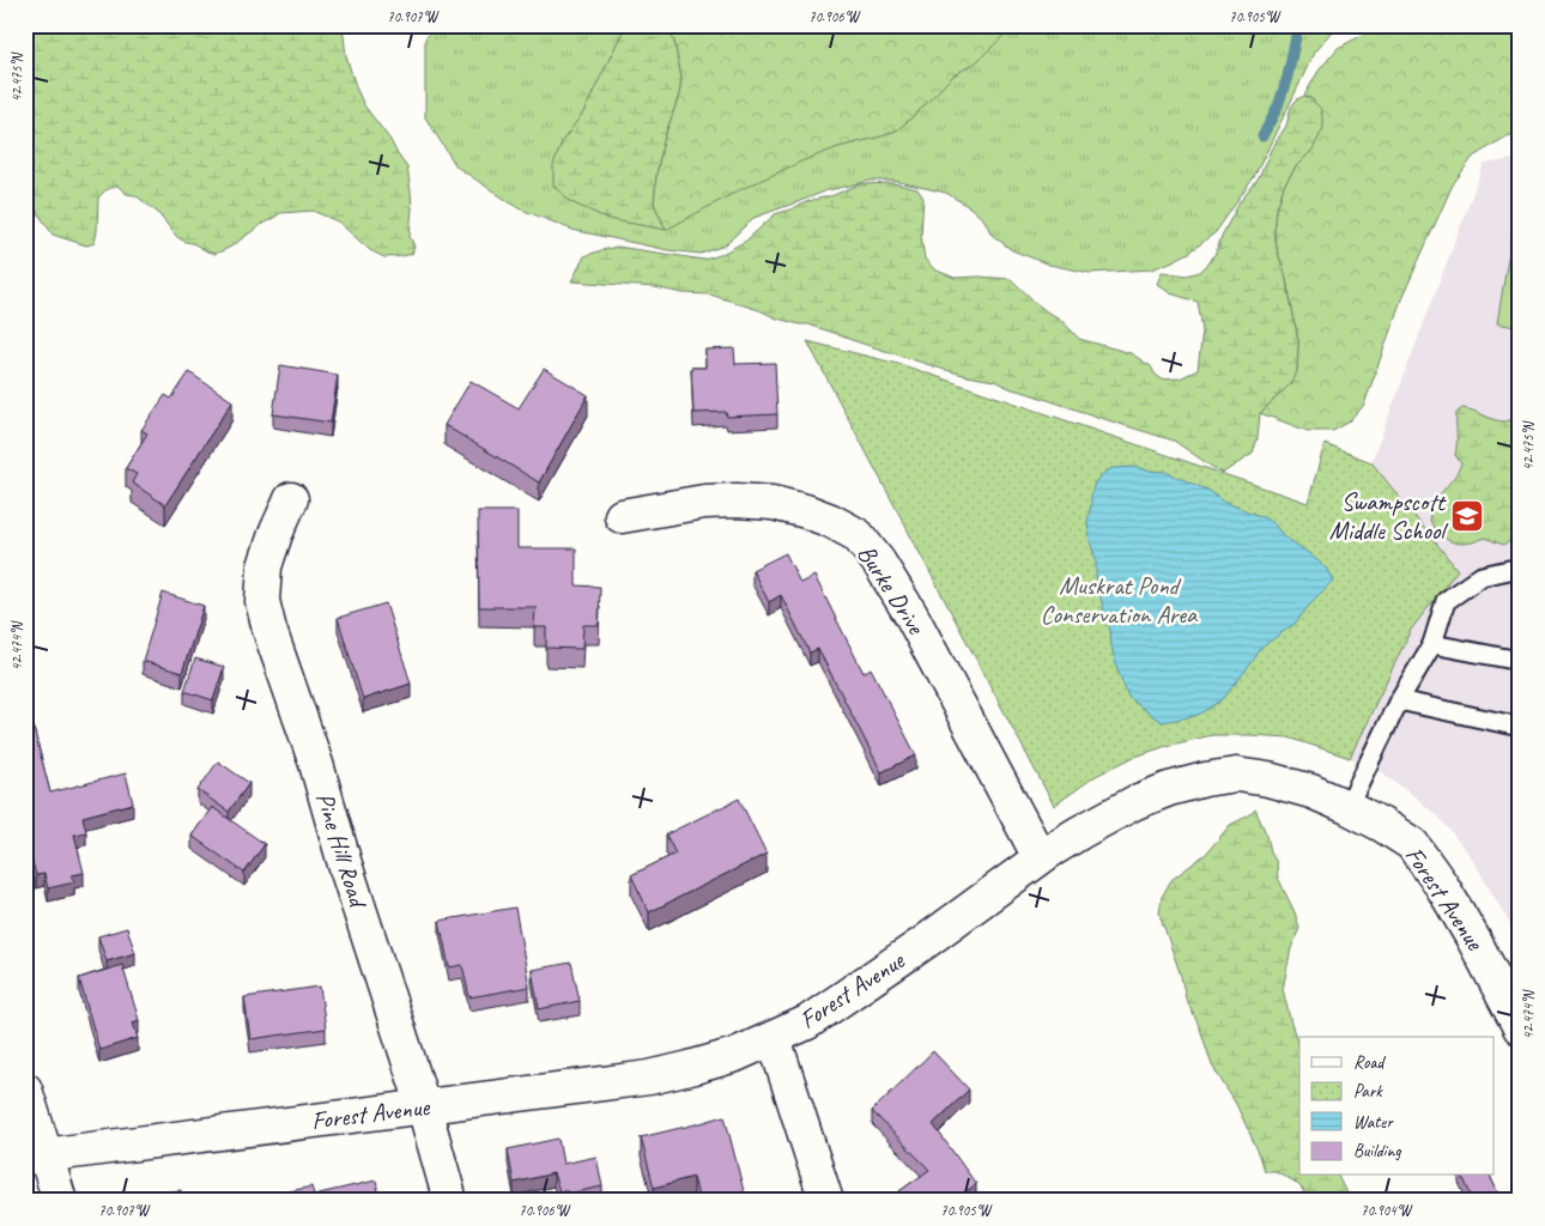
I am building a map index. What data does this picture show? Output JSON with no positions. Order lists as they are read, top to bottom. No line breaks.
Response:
{"streets":{"street":["Burke Drive","Pine Hill Road","Forest Avenue"]},"crossings":[["Burke Drive","Forest Avenue"],["Pine Hill Road","Forest Avenue"]],"parks":["Muskrat Pond Conservation Area"],"places":{"school or university":["Swampscott Middle School"]},"legend":["Road","Park","Water","Building"],"coordinates":["70.907°W","70.906°W","70.905°W","42.475°N","42.474°N","70.904°W"]}
